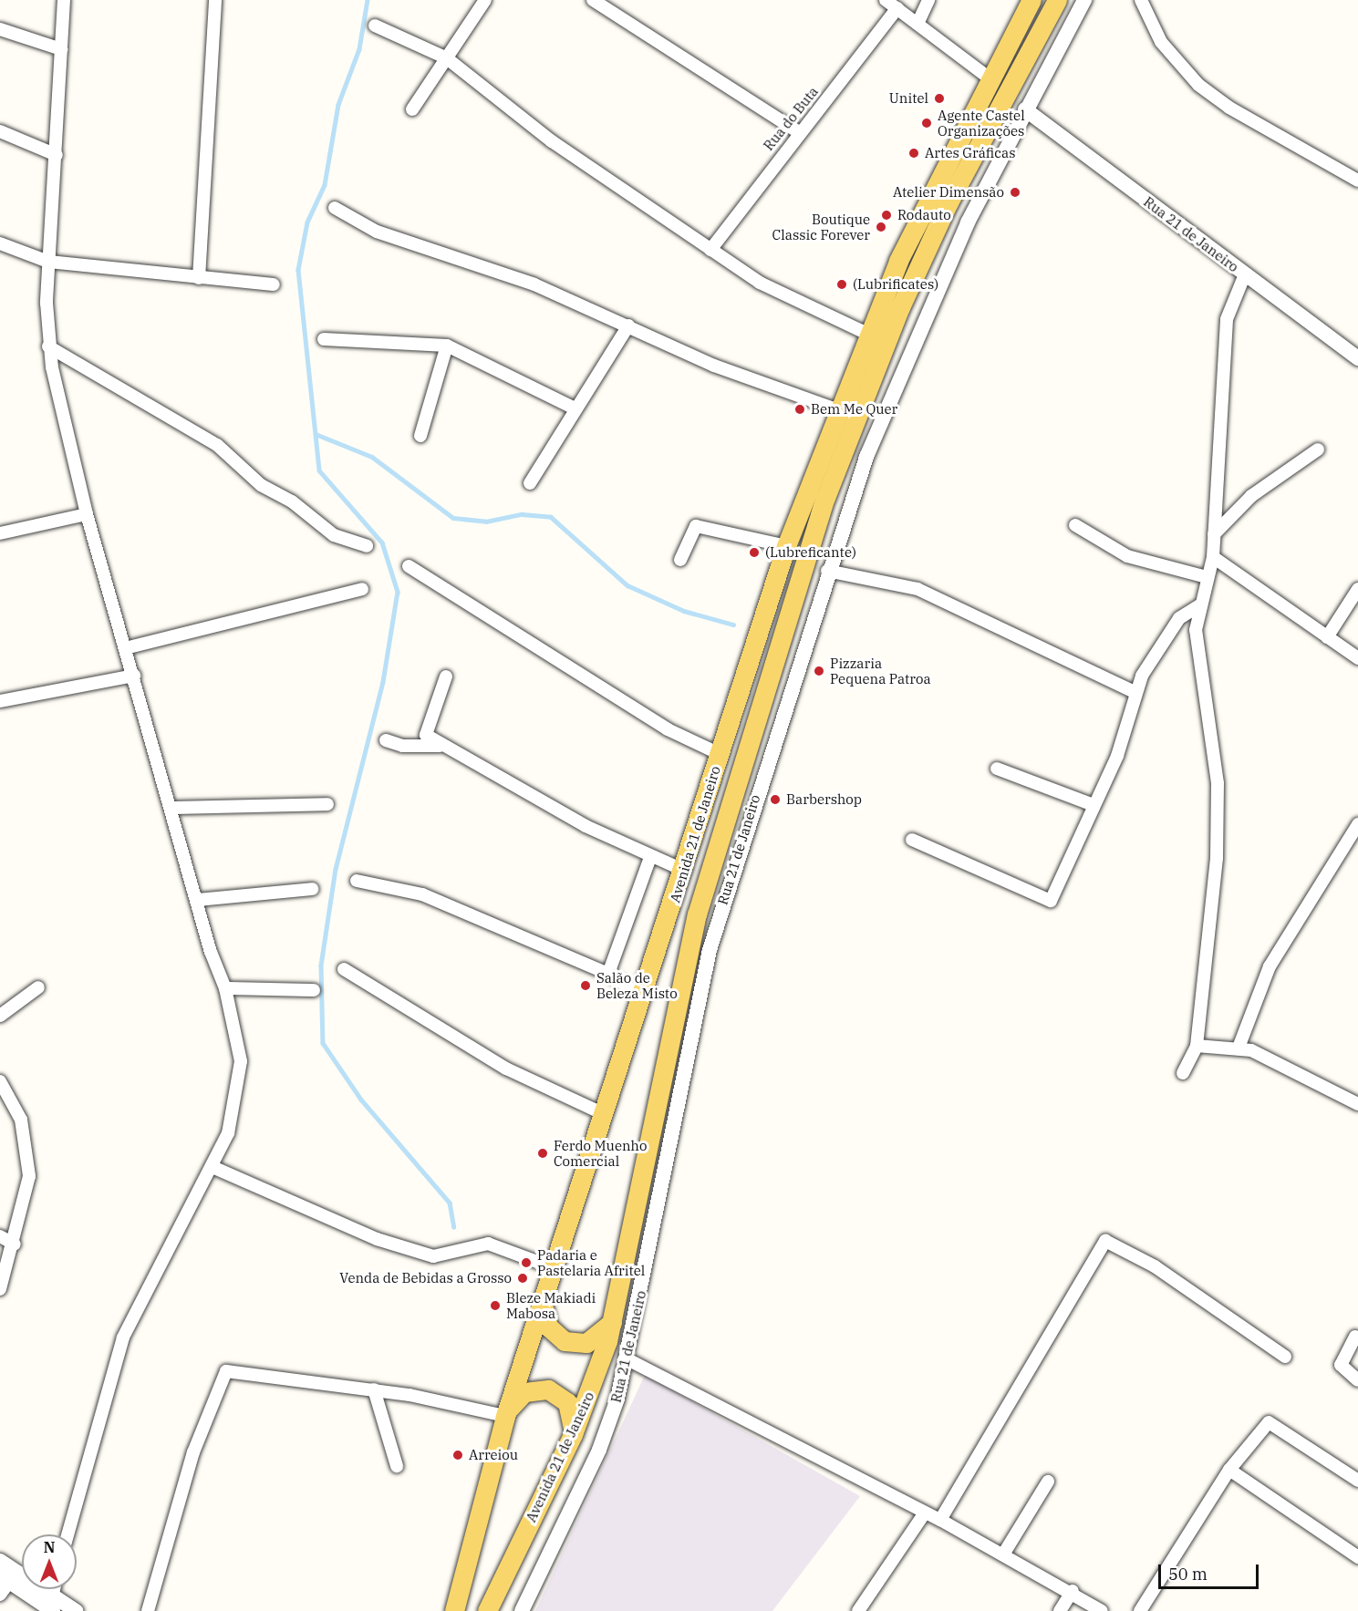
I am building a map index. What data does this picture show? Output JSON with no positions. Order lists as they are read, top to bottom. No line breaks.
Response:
{"streets":{"main road":["Avenida 21 de Janeiro"],"street":["Rua do Buta","Rua 21 de Janeiro"]},"places":["Unitel","Agente Castel Organizações","Artes Gráficas","Atelier Dimensão","Rodauto","Boutique Classic Forever","(Lubrificates)","Bem Me Quer","(Lubreficante)","Pizzaria Pequena Patroa","Barbershop","Salão de Beleza Misto","Ferdo Muenho Comercial","Padaria e Pastelaria Afritel","Venda de Bebidas a Grosso","Bleze Makiadi Mabosa","Arreiou"],"scale_bar":"50 m","north":"top"}
